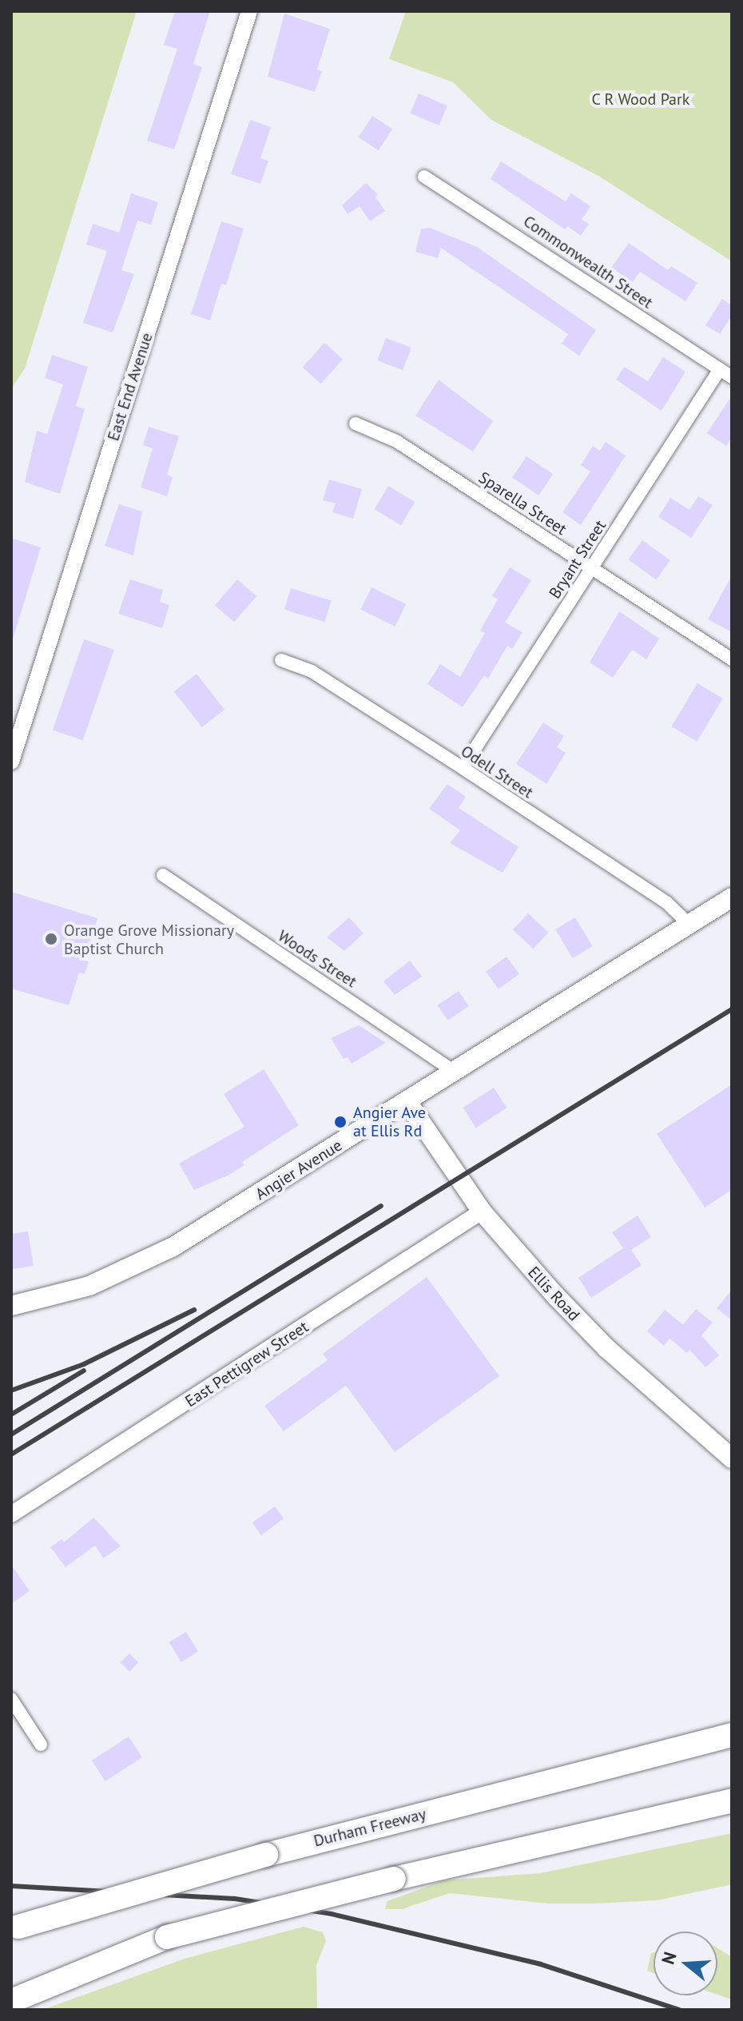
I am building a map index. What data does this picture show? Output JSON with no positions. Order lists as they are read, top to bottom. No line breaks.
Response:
{"streets":{"highway":["Durham Freeway"],"main road":["Angier Avenue","Ellis Road"],"street":["Commonwealth Street","East End Avenue","Sparella Street","Bryant Street","Odell Street","Woods Street","East Pettigrew Street"]},"crossings":[["Commonwealth Street","Bryant Street"],["Sparella Street","Bryant Street"],["Bryant Street","Odell Street"],["Odell Street","Angier Avenue"],["Woods Street","Angier Avenue"],["Angier Avenue","Ellis Road"],["Ellis Road","East Pettigrew Street"]],"parks":["C R Wood Park"],"places":["Orange Grove Missionary Baptist Church","Angier Ave at Ellis Rd"],"north":"left"}
